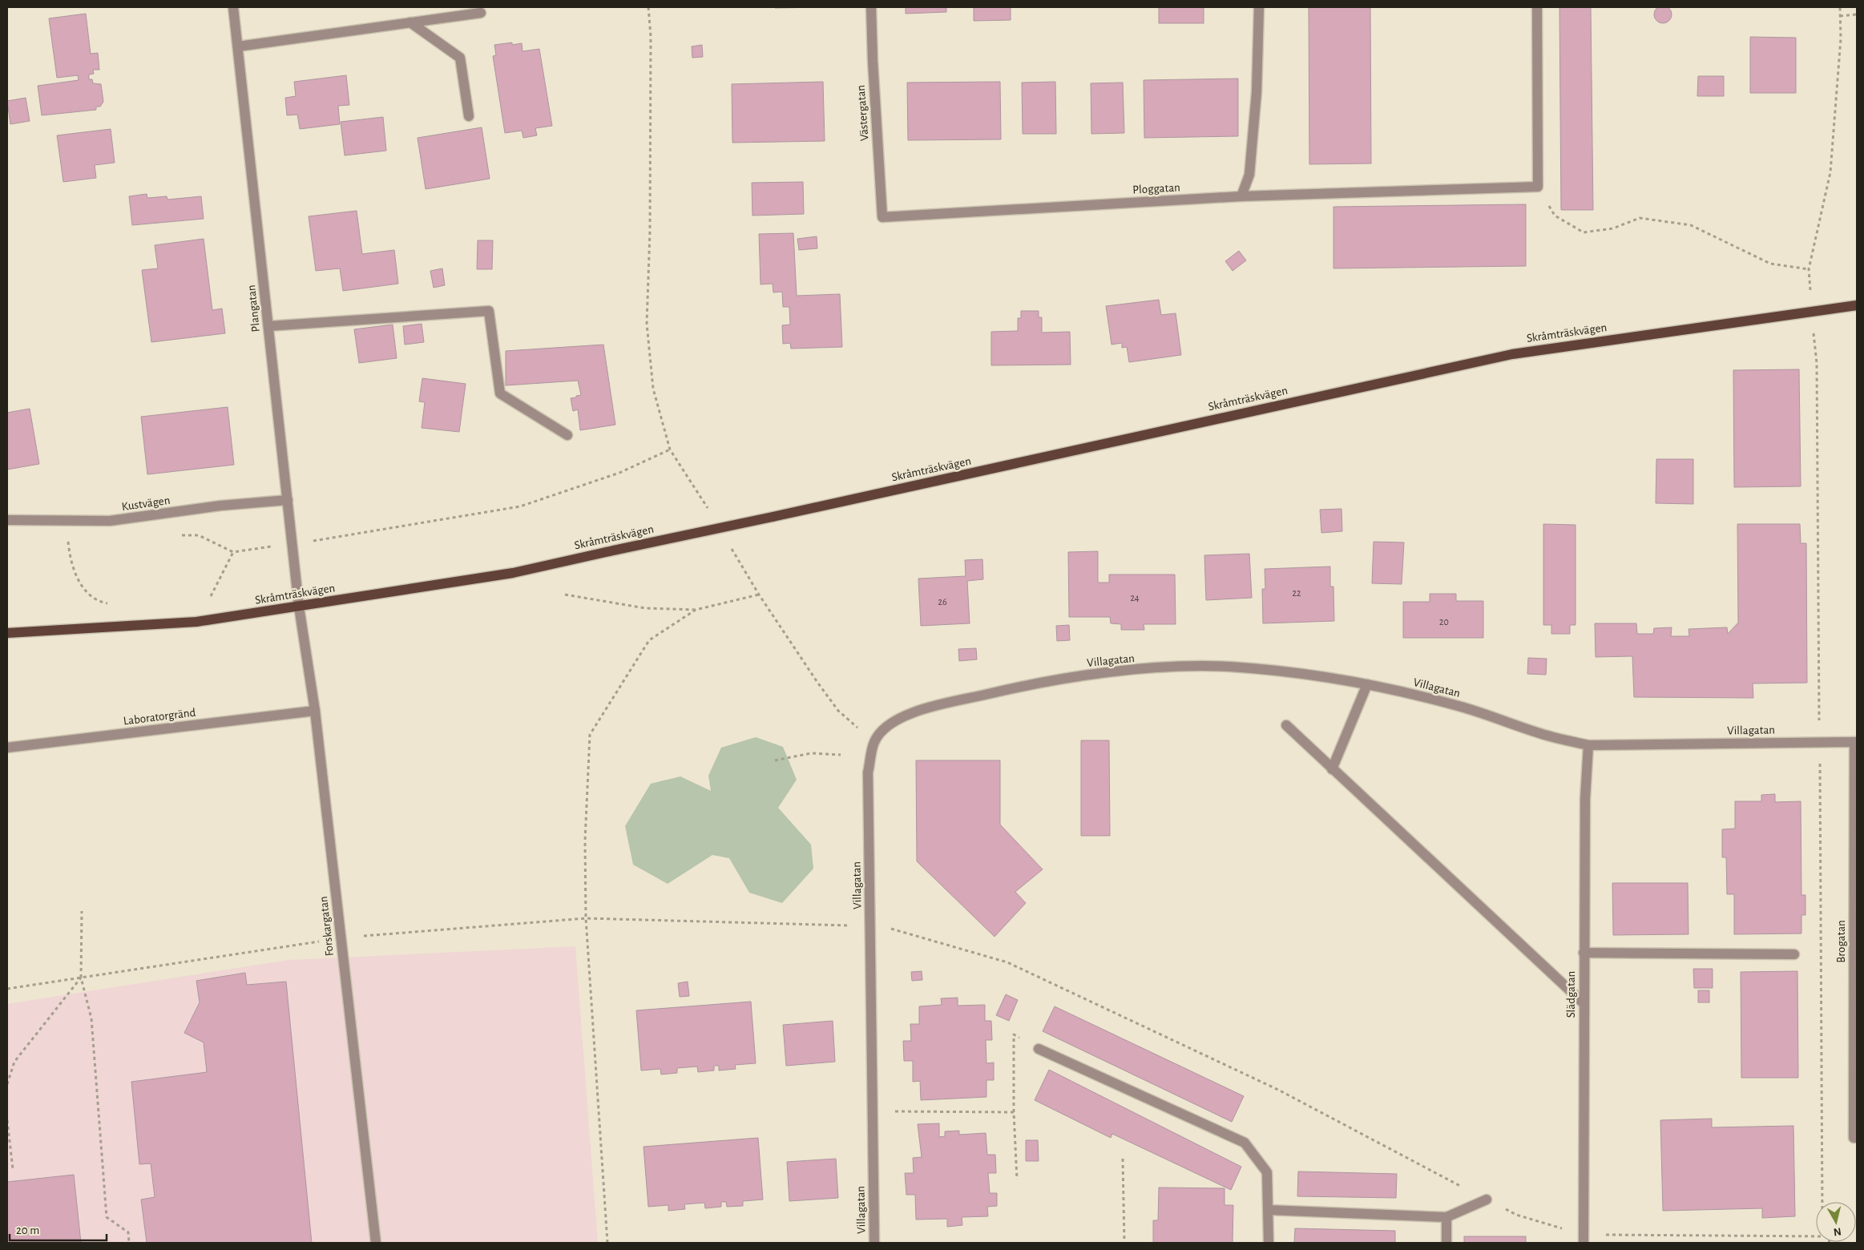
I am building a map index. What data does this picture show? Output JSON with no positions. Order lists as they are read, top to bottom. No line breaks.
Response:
{"streets":{"main road":["Skråmträskvägen"],"street":["Västergatan","Ploggatan","Plangatan","Kustvägen","Villagatan","Laboratorgränd","Forskargatan","Brogatan","Slädgatan"]},"crossings":[["Västergatan","Ploggatan"],["Plangatan","Skråmträskvägen"],["Plangatan","Kustvägen"],["Plangatan","Forskargatan"],["Skråmträskvägen","Forskargatan"],["Villagatan","Brogatan"],["Villagatan","Slädgatan"],["Laboratorgränd","Forskargatan"]],"house_numbers":["22","24","26","20"],"scale_bar":"20 m","north":"bottom"}
